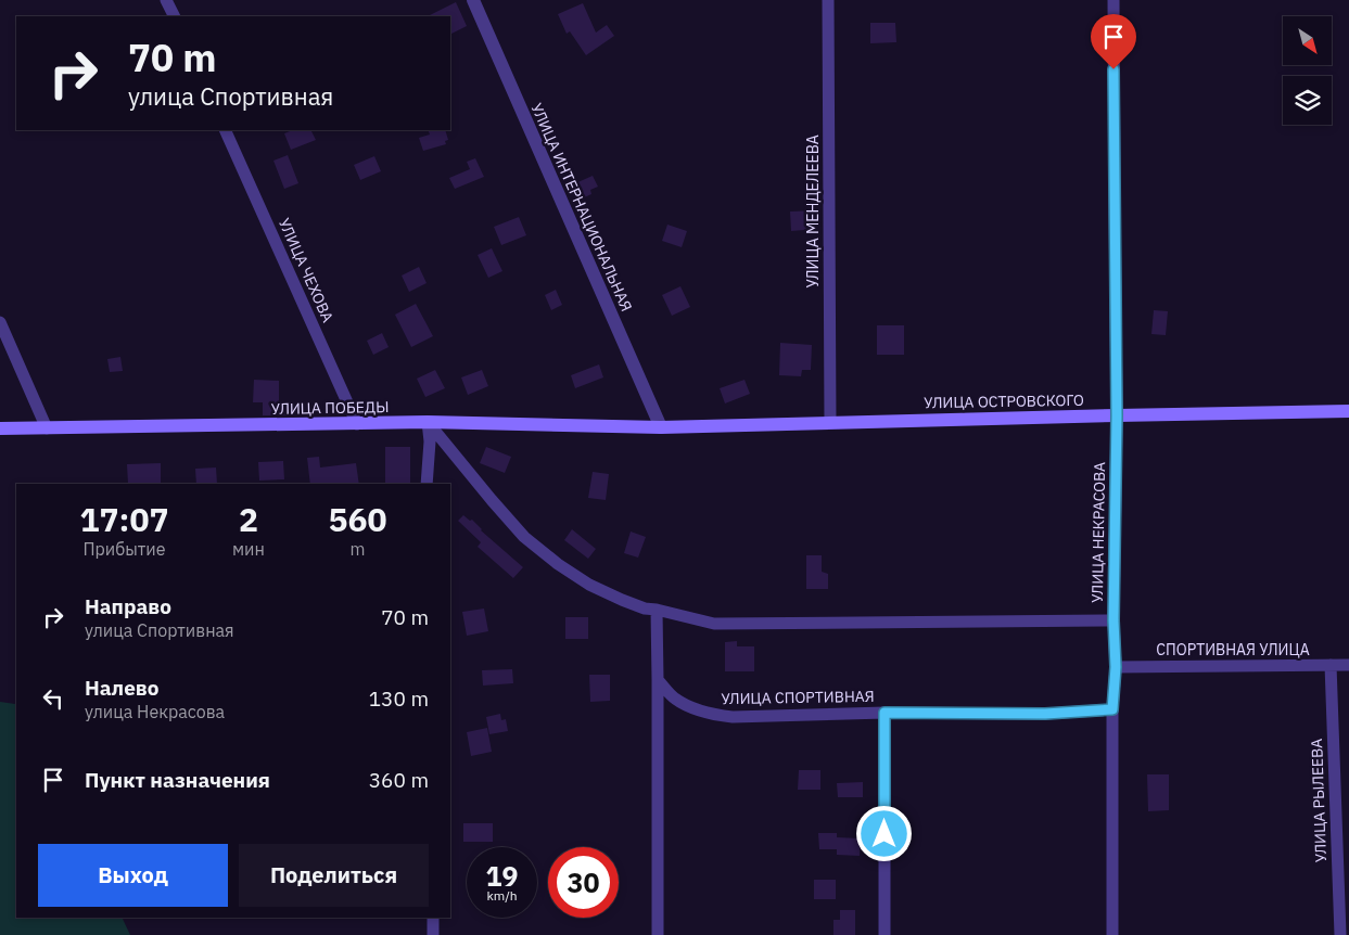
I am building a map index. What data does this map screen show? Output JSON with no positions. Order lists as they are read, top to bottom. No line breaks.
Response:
{"streets":{"main road":["УЛИЦА ОСТРОВСКОГО","УЛИЦА ПОБЕДЫ"],"street":["УЛИЦА ИНТЕРНАЦИОНАЛЬНАЯ","УЛИЦА МЕНДЕЛЕЕВА","УЛИЦА ЧЕХОВА","УЛИЦА НЕКРАСОВА","СПОРТИВНАЯ УЛИЦА","УЛИЦА СПОРТИВНАЯ","УЛИЦА РЫЛЕЕВА"]},"crossings":[["УЛИЦА ИНТЕРНАЦИОНАЛЬНАЯ","УЛИЦА ОСТРОВСКОГО"],["УЛИЦА ИНТЕРНАЦИОНАЛЬНАЯ","УЛИЦА ПОБЕДЫ"],["УЛИЦА МЕНДЕЛЕЕВА","УЛИЦА ОСТРОВСКОГО"],["УЛИЦА ЧЕХОВА","УЛИЦА ПОБЕДЫ"],["УЛИЦА ОСТРОВСКОГО","УЛИЦА ПОБЕДЫ"],["УЛИЦА ОСТРОВСКОГО","УЛИЦА НЕКРАСОВА"],["УЛИЦА НЕКРАСОВА","СПОРТИВНАЯ УЛИЦА"],["УЛИЦА НЕКРАСОВА","УЛИЦА СПОРТИВНАЯ"],["СПОРТИВНАЯ УЛИЦА","УЛИЦА РЫЛЕЕВА"]],"north":"bottom right","page":{"turn":["70 m","улица Спортивная"],"eta":["17:07","Прибытие","2","мин","560","m"],"list":[{"name":"Направо","note":"улица Спортивная","value":"70 m"},{"name":"Налево","note":"улица Некрасова","value":"130 m"},{"name":"Пункт назначения","value":"360 m"}],"buttons":["Выход","Поделиться"],"speed":"19 km/h","limit":"30"}}
